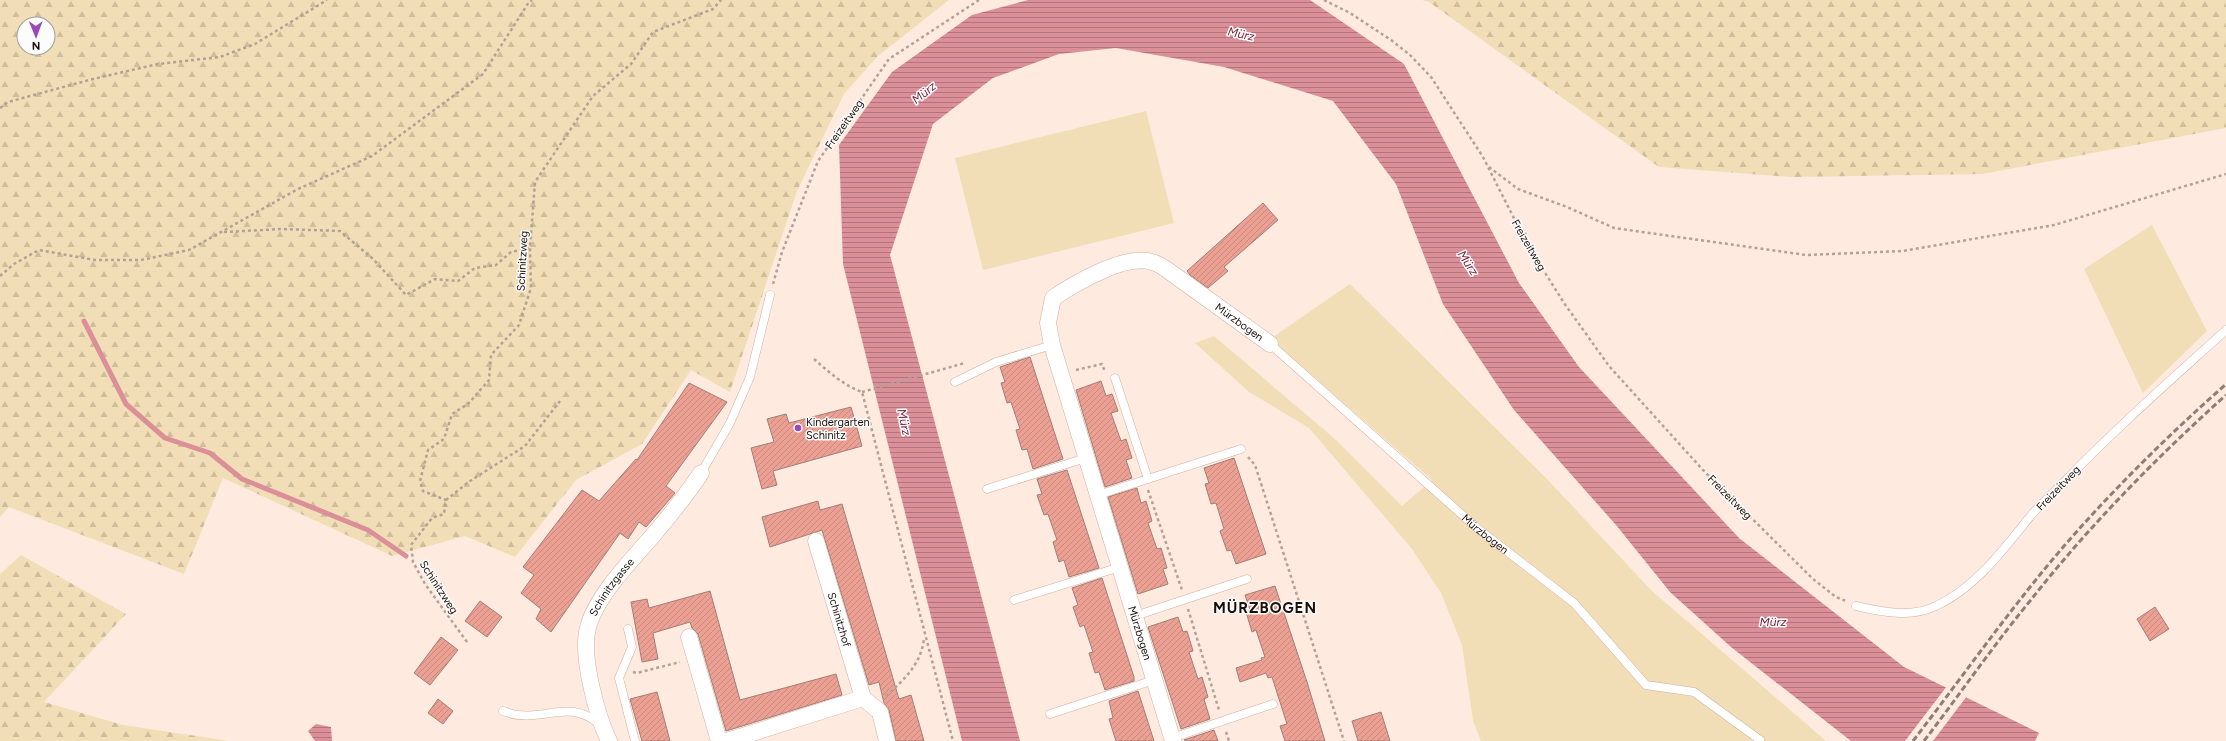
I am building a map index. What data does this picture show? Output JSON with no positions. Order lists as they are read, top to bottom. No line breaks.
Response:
{"streets":{"street":["Mürzbogen","Schinitzgasse","Schinitzhof"],"lane":["Freizeitweg"],"path":["Schinitzweg"]},"districts":["MÜRZBOGEN"],"water":["Mürz"],"places":["Kindergarten Schinitz"],"north":"bottom"}
